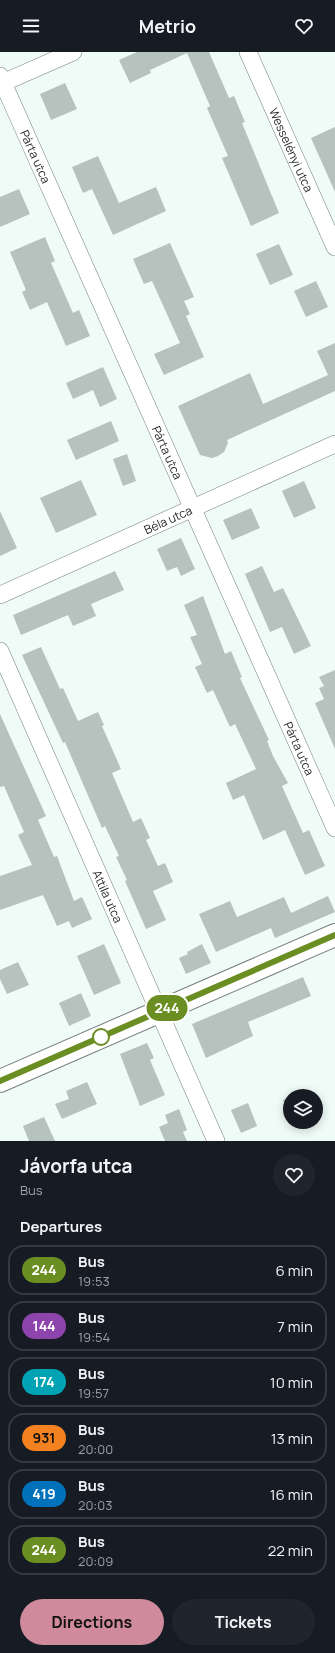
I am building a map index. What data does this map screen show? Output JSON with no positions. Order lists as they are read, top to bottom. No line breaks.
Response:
{"streets":{"street":["Wesselényi utca","Párta utca","Béla utca","Attila utca"]},"crossings":[["Párta utca","Béla utca"]],"lines":["bus line 244"],"page":{"header":"Metrio","on_map":"244","heading":[["Jávorfa utca","Bus"],"Departures"],"list":[{"mark":"244","name":"Bus","note":"19:53","value":"6 min"},{"mark":"144","name":"Bus","note":"19:54","value":"7 min"},{"mark":"174","name":"Bus","note":"19:57","value":"10 min"},{"mark":"931","name":"Bus","note":"20:00","value":"13 min"},{"mark":"419","name":"Bus","note":"20:03","value":"16 min"},{"mark":"244","name":"Bus","note":"20:09","value":"22 min"}],"buttons":["Directions","Tickets"]}}
